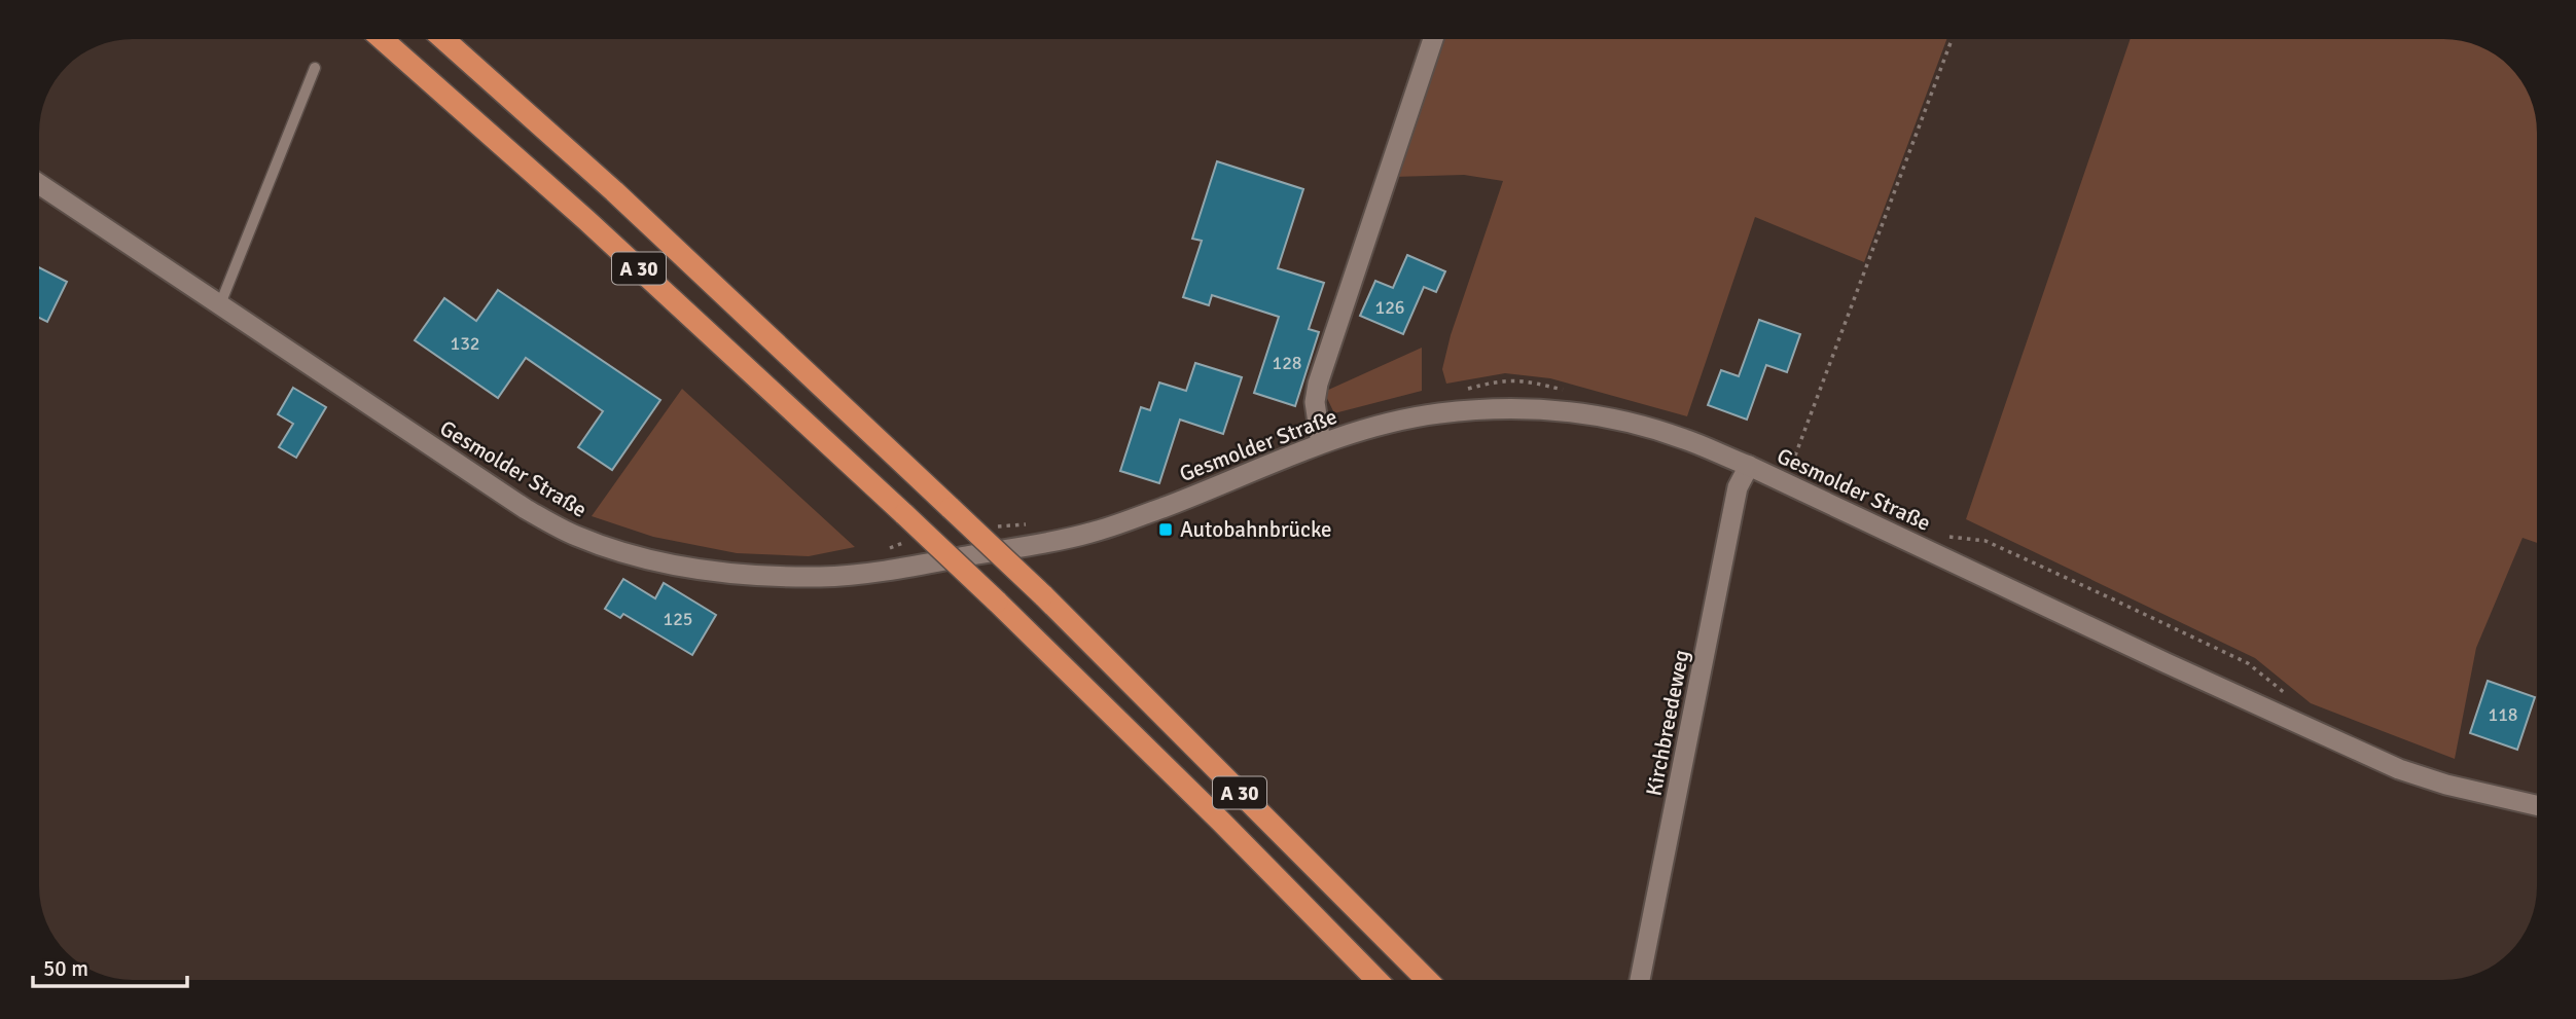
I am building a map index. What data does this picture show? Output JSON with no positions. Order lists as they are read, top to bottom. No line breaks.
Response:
{"streets":{"highway":["A 30"],"street":["Gesmolder Straße","Kirchbreedeweg"]},"crossings":[["Gesmolder Straße","Kirchbreedeweg"]],"places":{"transit":["Autobahnbrücke"]},"house_numbers":["126","132","128","125","118"],"scale_bar":"50 m"}
